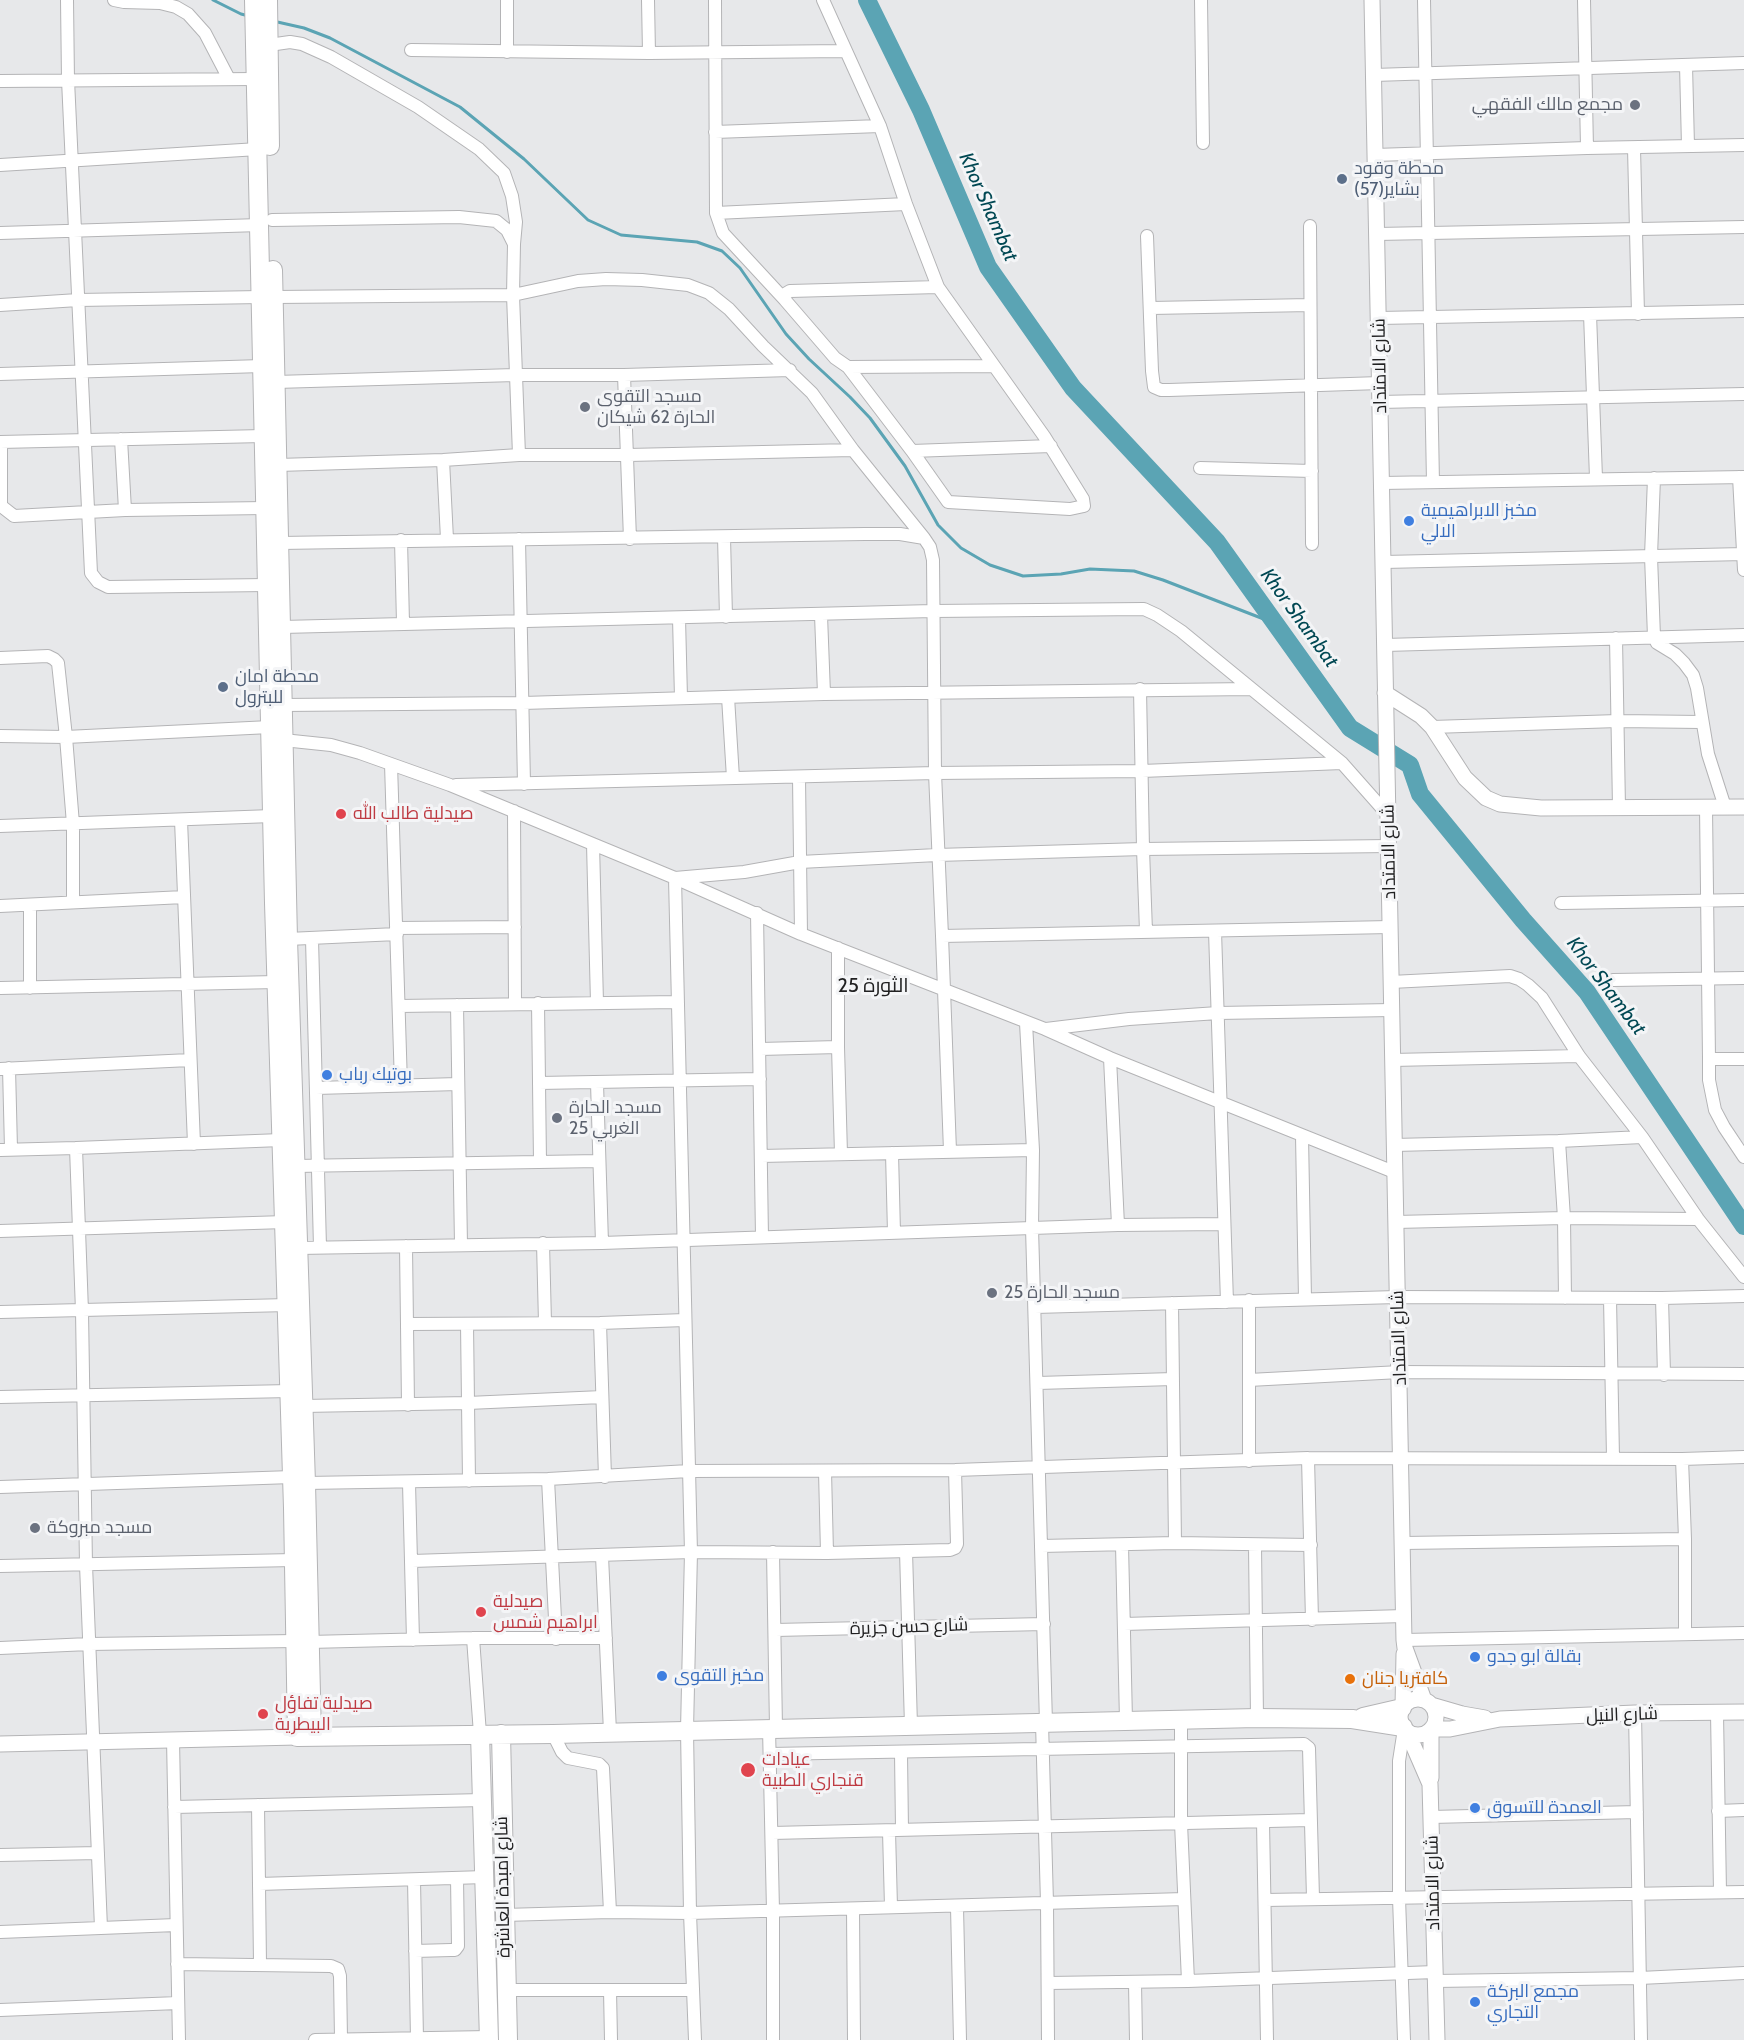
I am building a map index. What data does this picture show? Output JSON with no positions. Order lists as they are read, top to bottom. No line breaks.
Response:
{"streets":{"main road":["شارع امبدة العاشرة"],"street":["شارع الامتداد","شارع حسن جزيرة","شارع النيل"]},"crossings":[["شارع الامتداد","شارع النيل"]],"districts":["الثورة 25"],"water":["Khor Shambat"],"places":["مجمع مالك الفقهي","محطة وقود بشاير(57)","مسجد التقوى الحارة 62 شيكان","مخبز الابراهيمية الالي","محطة امان للبترول","صيدلية طالب الله","بوتيك رباب","مسجد الحارة 25 الغربي","مسجد الحارة 25","مسجد مبروكة","صيدلية ابراهيم شمس","بقالة ابو جدو","مخبز التقوى","كافتريا جنان","صيدلية تفاؤل البيطرية","عيادات قنجاري الطبية","العمدة للتسوق","مجمع البركة التجاري"]}
